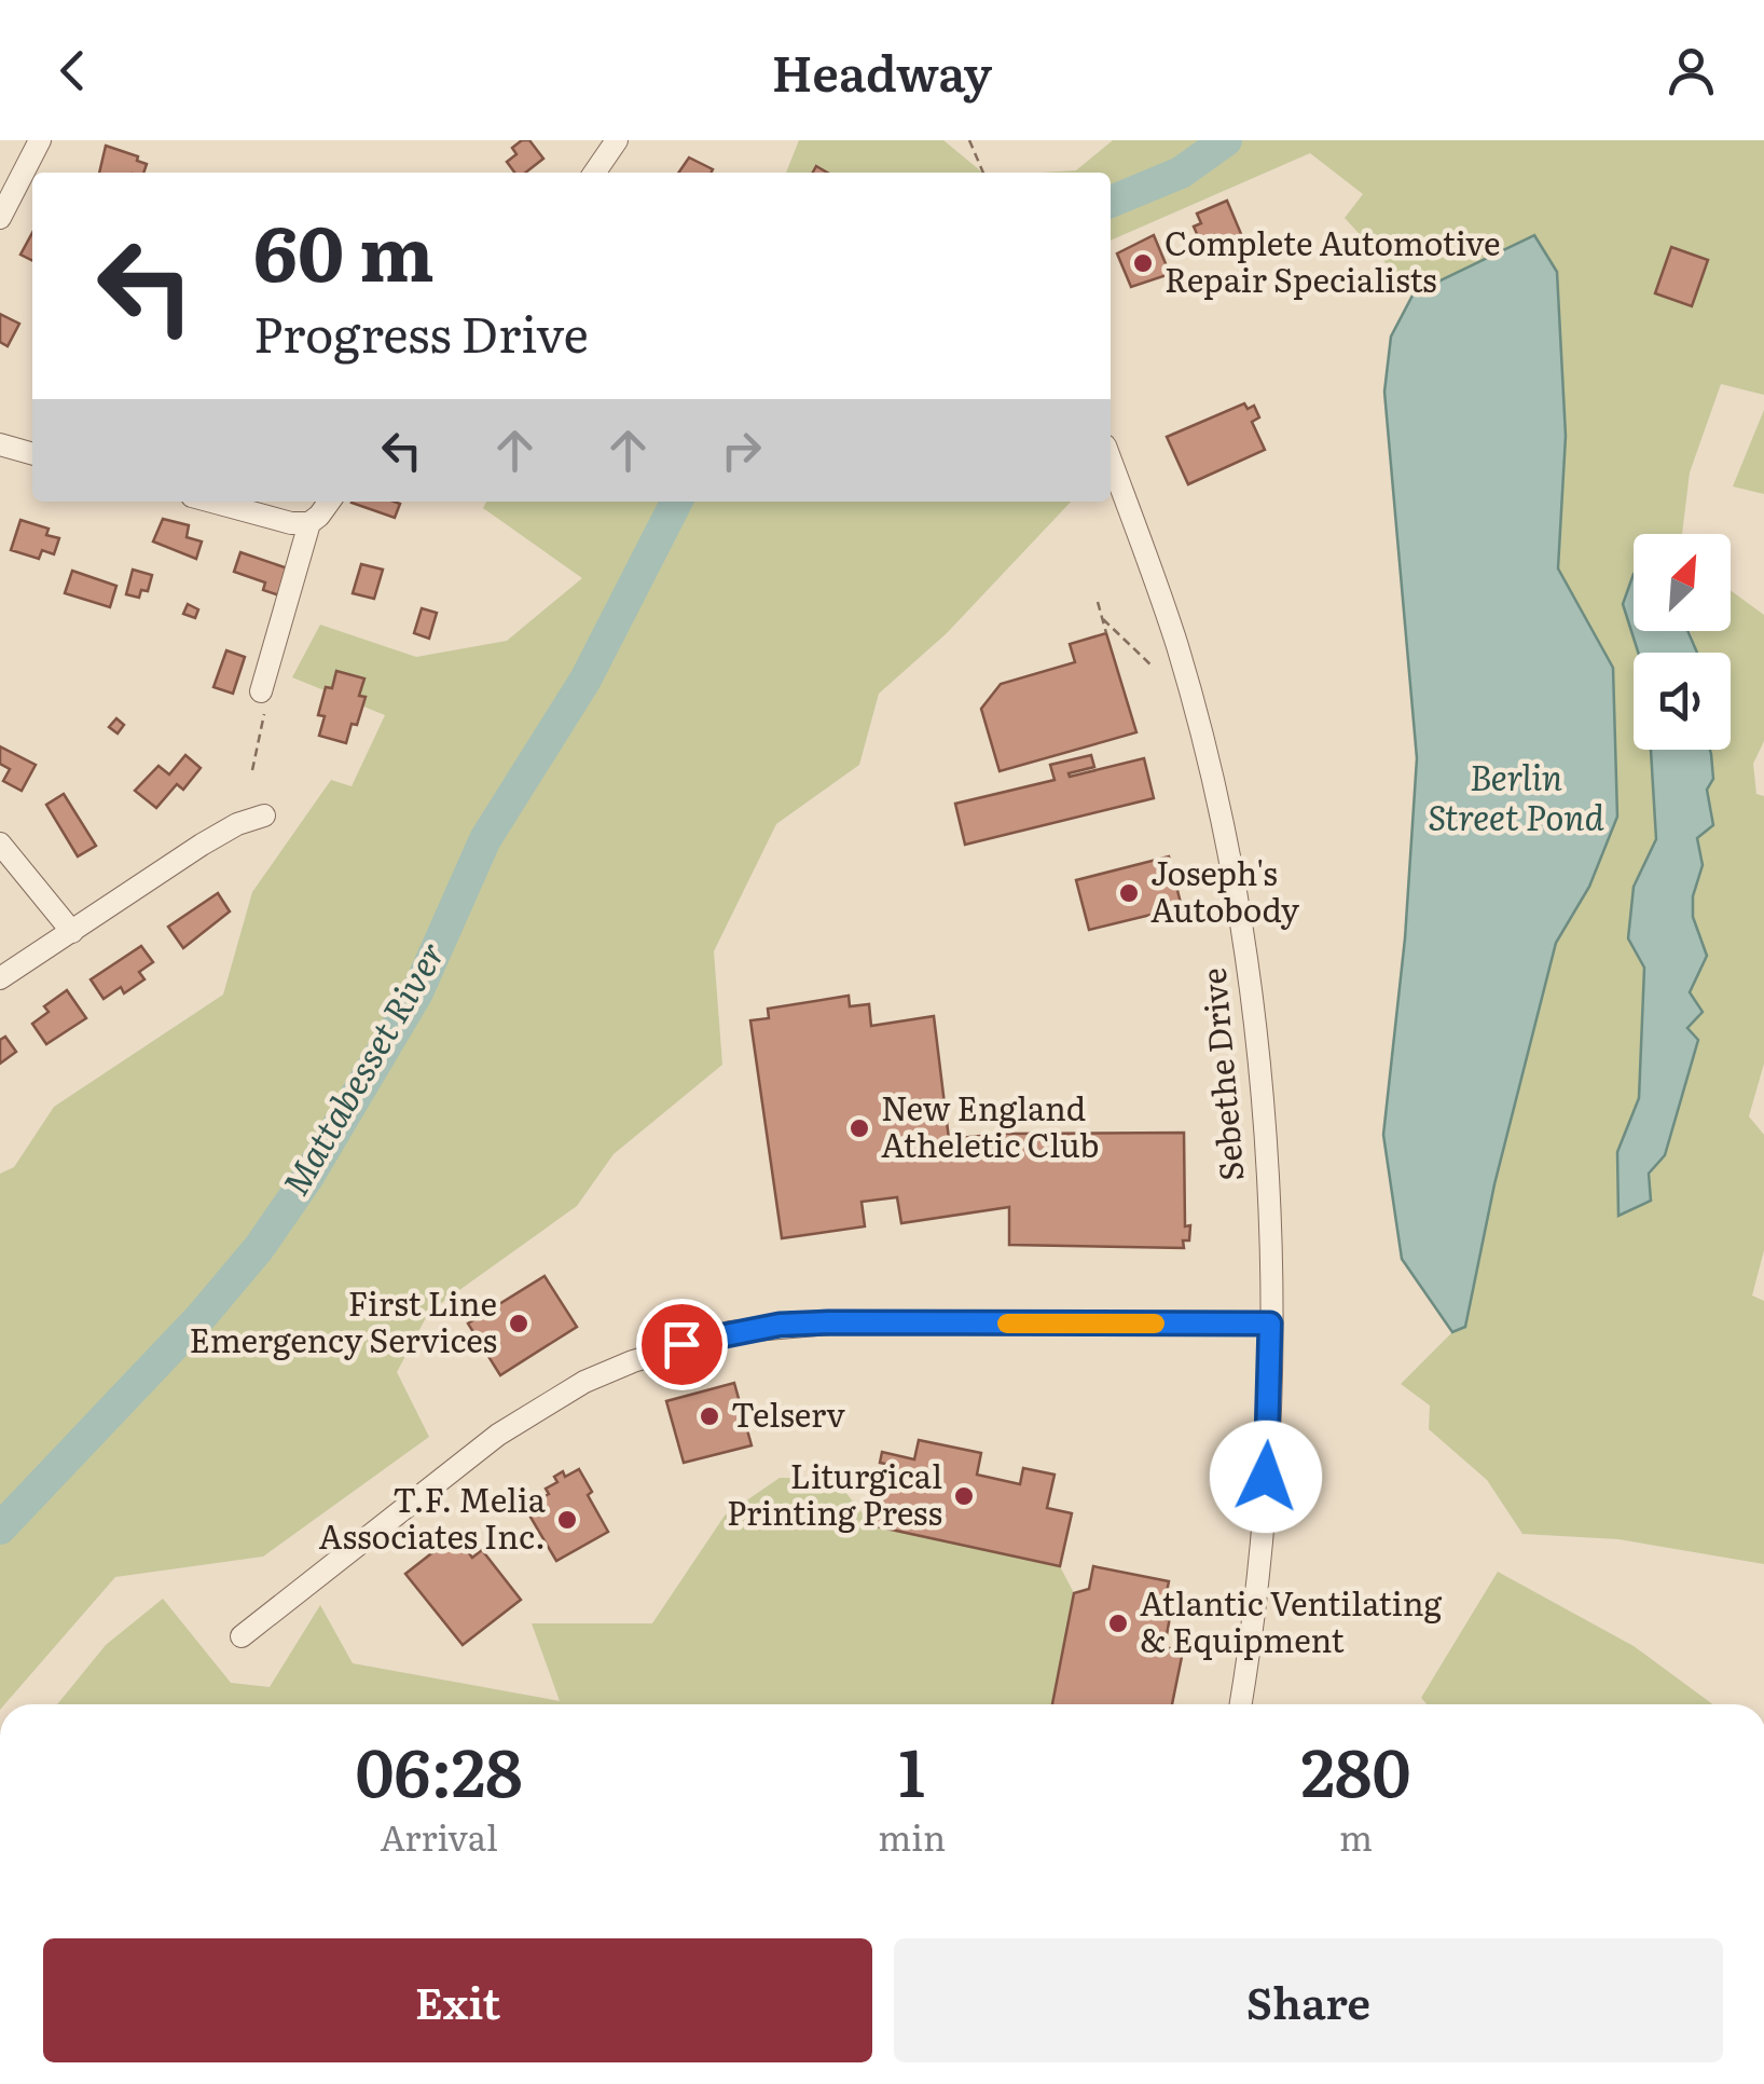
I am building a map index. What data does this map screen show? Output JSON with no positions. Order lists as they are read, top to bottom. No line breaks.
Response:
{"streets":{"street":["Sebethe Drive"]},"water":["Berlin Street Pond","Mattabesset River"],"places":["Complete Automotive Repair Specialists","Joseph's Autobody","New England Atheletic Club","First Line Emergency Services","Telserv","Liturgical Printing Press","T.F. Melia Associates Inc.","Atlantic Ventilating & Equipment"],"north":"top right","page":{"header":"Headway","turn":["60 m","Progress Drive"],"eta":["06:28","Arrival","1","min","280","m"],"buttons":["Exit","Share"]}}
